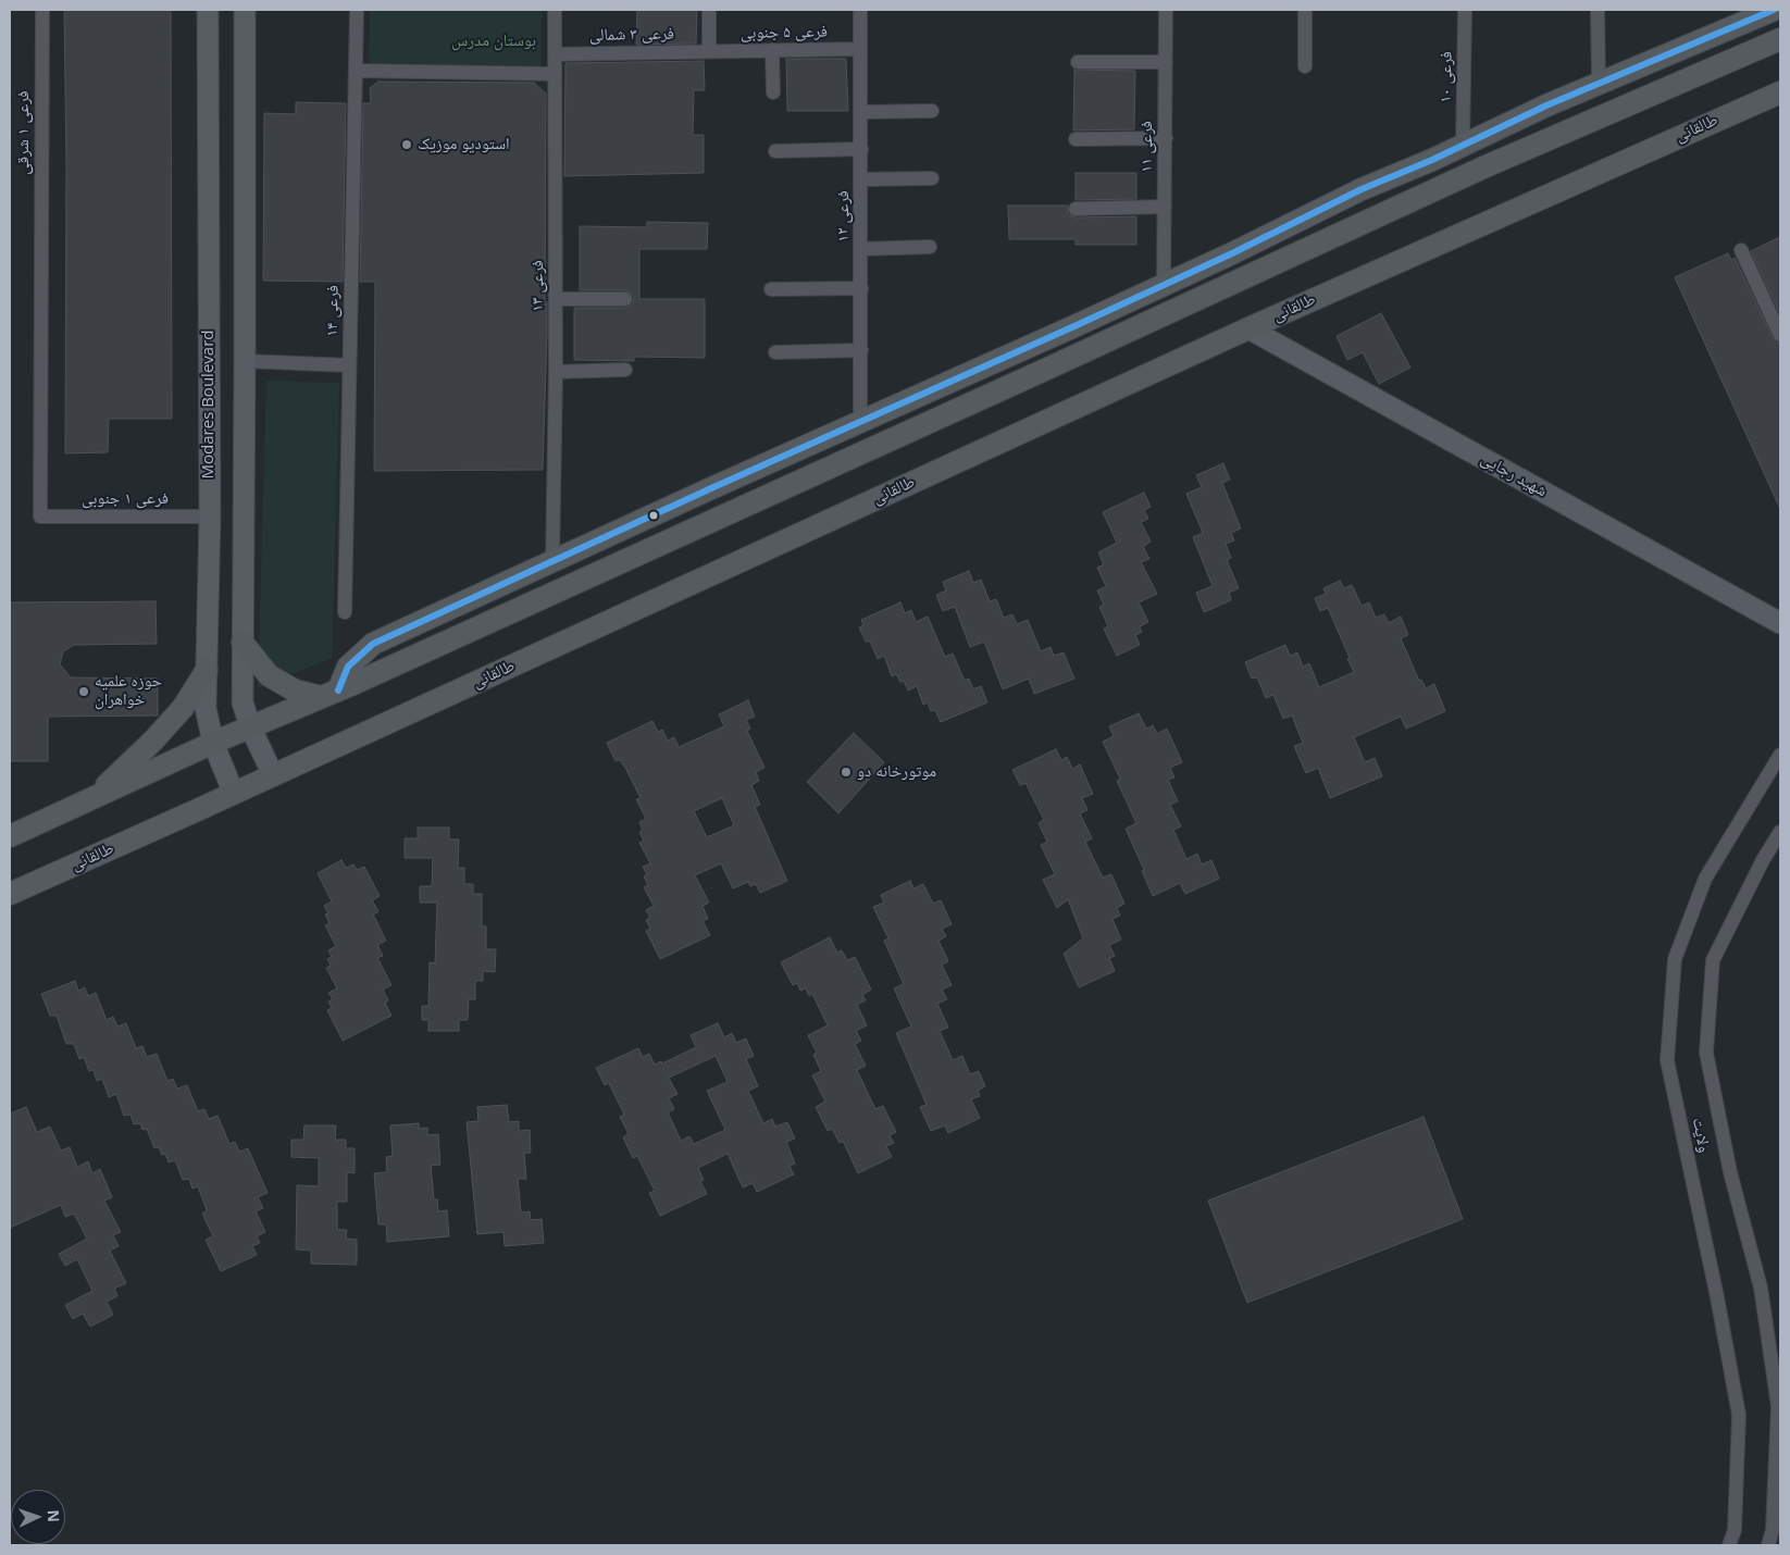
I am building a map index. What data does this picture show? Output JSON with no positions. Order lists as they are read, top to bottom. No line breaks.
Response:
{"streets":{"main road":["طالقانی","Modares Boulevard","شهید رجایی"],"street":["فرعی ۵ جنوبی","فرعی ۳ شمالی","فرعی ۱۰","فرعی ۱ شرقی","فرعی ۱۱","فرعی ۱۲","فرعی ۱۳","فرعی ۱۴","فرعی ۱ جنوبی","ولایت"]},"crossings":[["فرعی ۵ جنوبی","فرعی ۳ شمالی"],["فرعی ۵ جنوبی","فرعی ۱۲"],["فرعی ۳ شمالی","فرعی ۱۳"],["طالقانی","Modares Boulevard"],["طالقانی","شهید رجایی"],["فرعی ۱ شرقی","فرعی ۱ جنوبی"],["Modares Boulevard","فرعی ۱ جنوبی"]],"parks":["بوستان مدرس"],"places":["استودیو موزیک","حوزه علمیه خواهران","موتورخانه دو"],"north":"right"}
